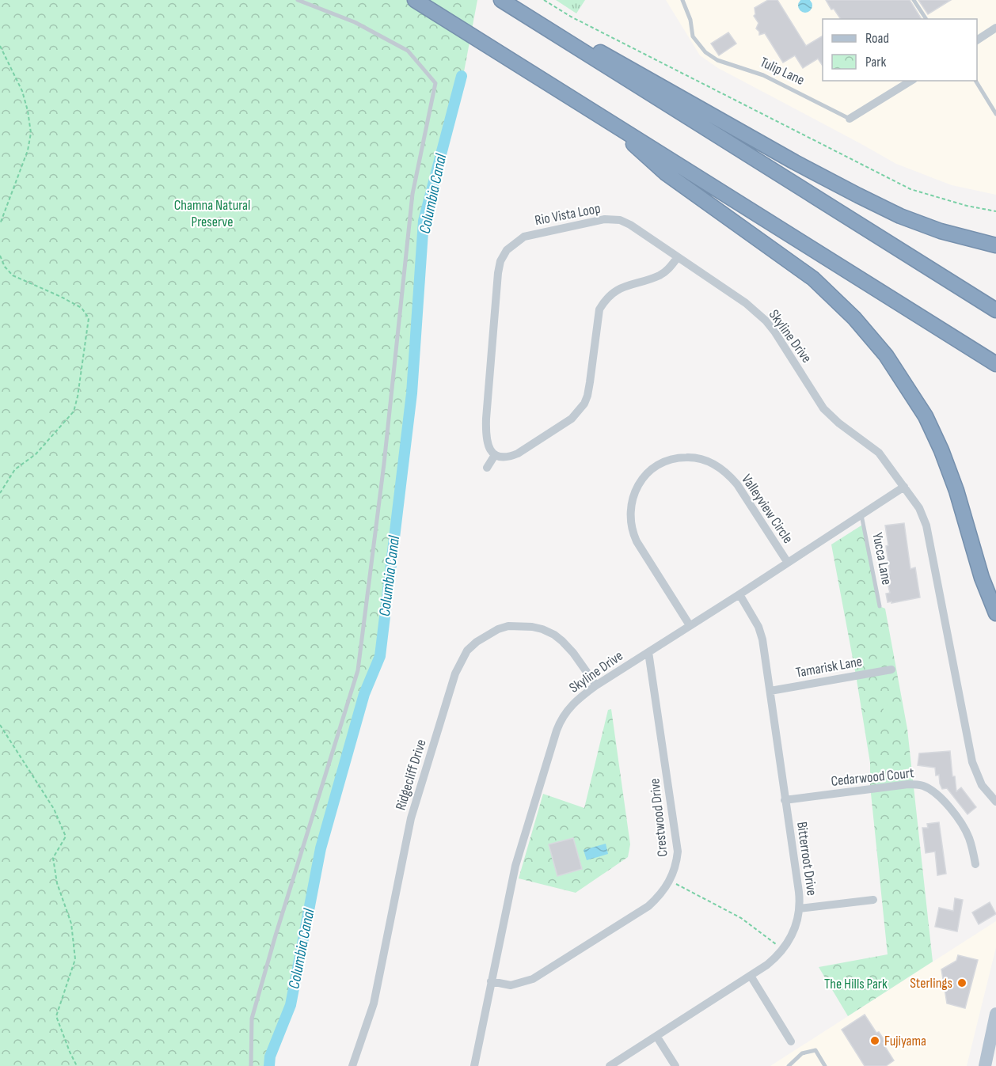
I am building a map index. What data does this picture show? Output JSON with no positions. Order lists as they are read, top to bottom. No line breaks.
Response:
{"streets":{"street":["Tulip Lane","Rio Vista Loop","Skyline Drive","Valleyview Circle","Tamarisk Lane","Ridgecliff Drive","Cedarwood Court","Crestwood Drive","Bitterroot Drive"],"lane":["Yucca Lane"]},"crossings":[["Rio Vista Loop","Skyline Drive"],["Skyline Drive","Valleyview Circle"],["Skyline Drive","Yucca Lane"],["Skyline Drive","Ridgecliff Drive"],["Skyline Drive","Crestwood Drive"],["Skyline Drive","Bitterroot Drive"],["Tamarisk Lane","Bitterroot Drive"],["Cedarwood Court","Bitterroot Drive"]],"water":["Columbia Canal"],"parks":["Chamna Natural Preserve","The Hills Park"],"places":["Sterlings","Fujiyama"],"legend":["Road","Park"]}
